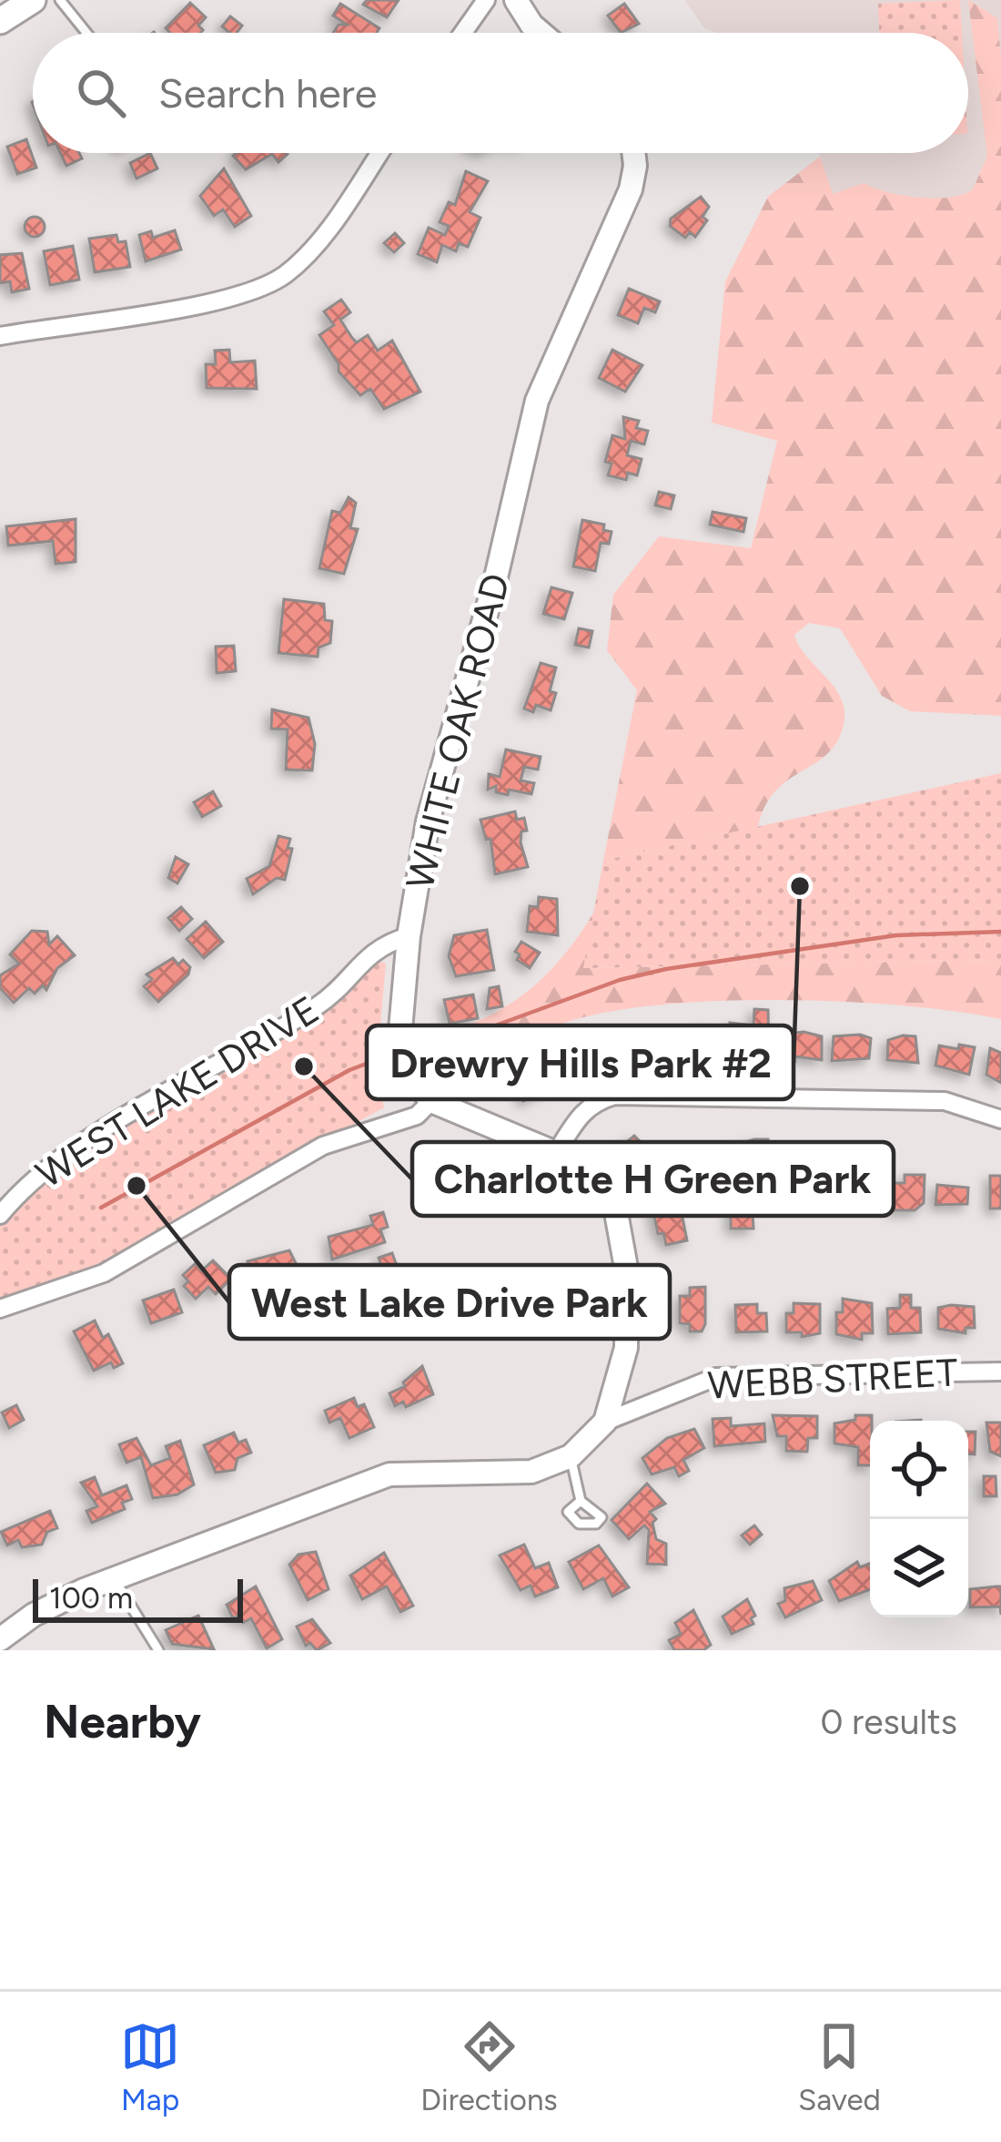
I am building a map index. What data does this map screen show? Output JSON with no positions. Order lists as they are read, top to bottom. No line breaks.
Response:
{"streets":{"street":["WHITE OAK ROAD","WEST LAKE DRIVE","WEBB STREET"]},"crossings":[["WHITE OAK ROAD","WEST LAKE DRIVE"]],"places":["Drewry Hills Park #2","Charlotte H Green Park","West Lake Drive Park"],"scale_bar":"100 m","page":{"search":"Search here","scale":"100 m","heading":["Nearby","0 results"],"nav":["Map","Directions","Saved"]}}
